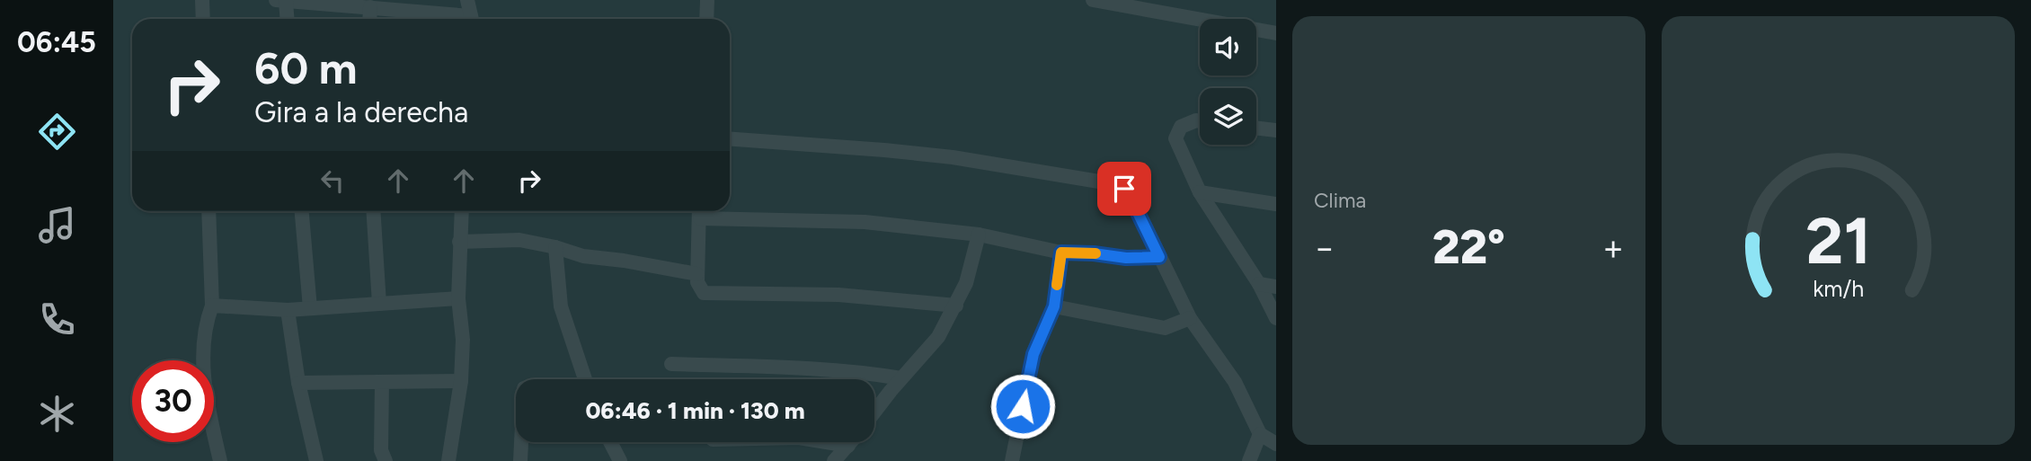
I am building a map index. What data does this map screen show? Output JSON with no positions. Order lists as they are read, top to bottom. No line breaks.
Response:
{"page":{"tabs":"06:45","tile":"Clima","turn":["60 m","Gira a la derecha"],"heat":["−","22°","+"],"limit":"30","trip":"06:46 · 1 min · 130 m","gauge":["21","km/h"]}}
